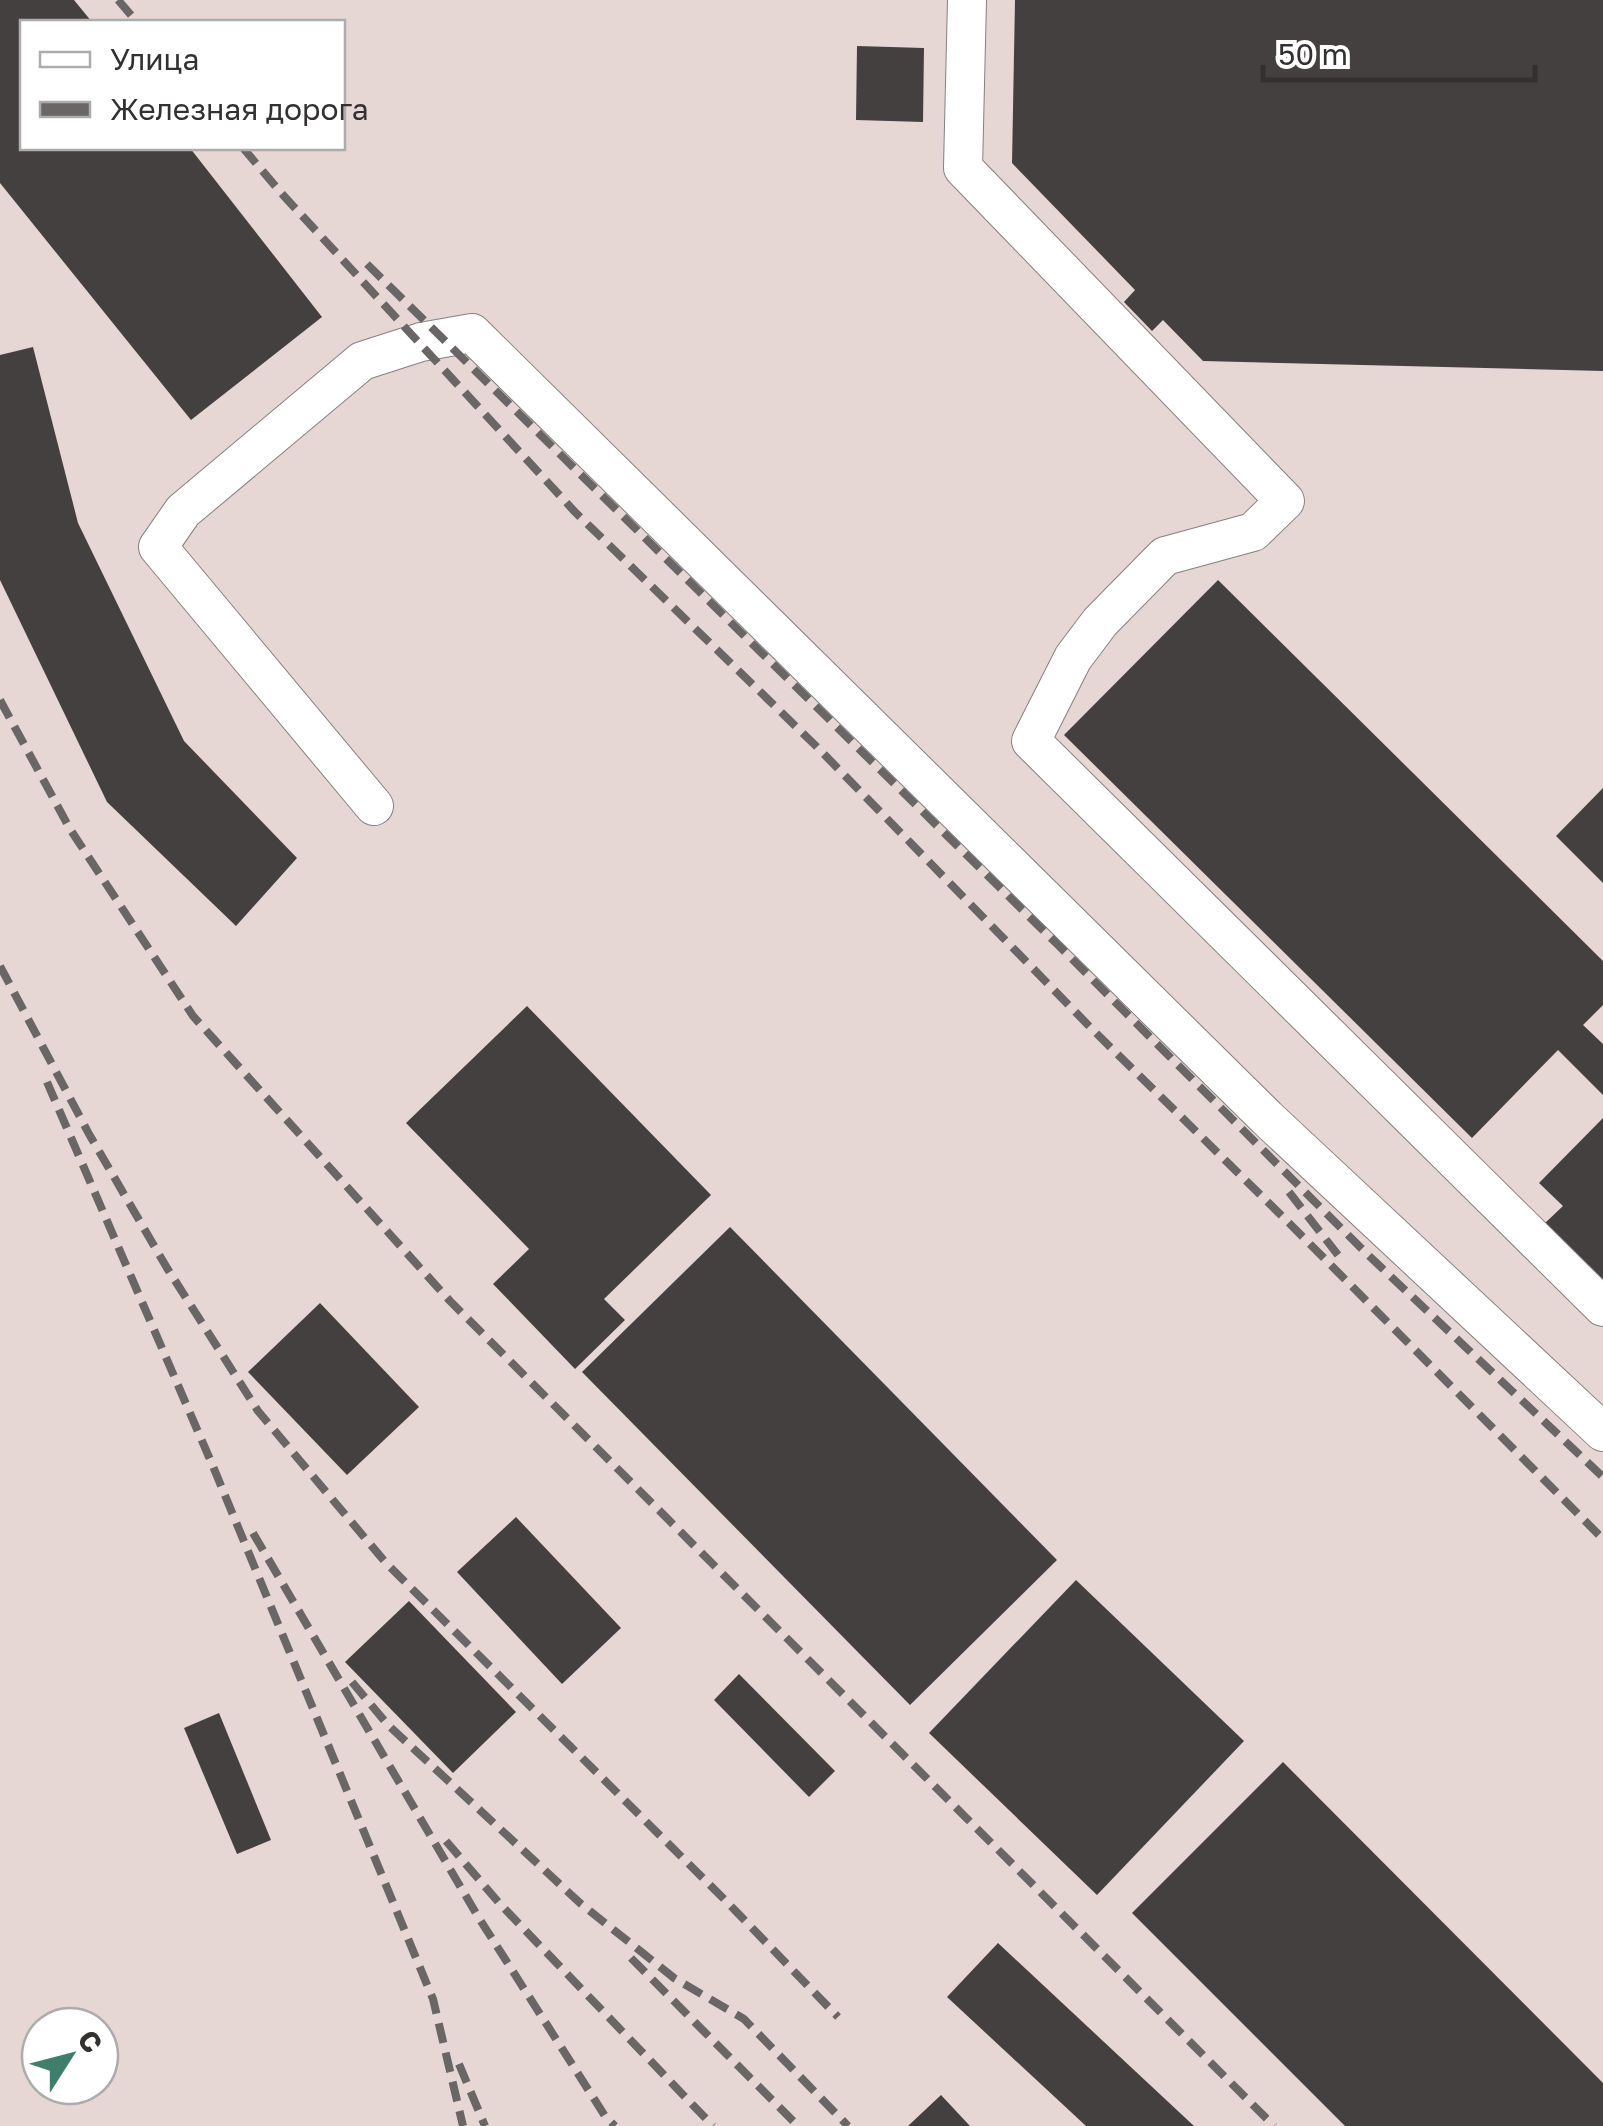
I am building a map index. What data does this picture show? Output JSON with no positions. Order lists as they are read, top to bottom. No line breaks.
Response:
{"legend":["Улица","Железная дорога"],"scale_bar":"50 m","north":"top right"}
